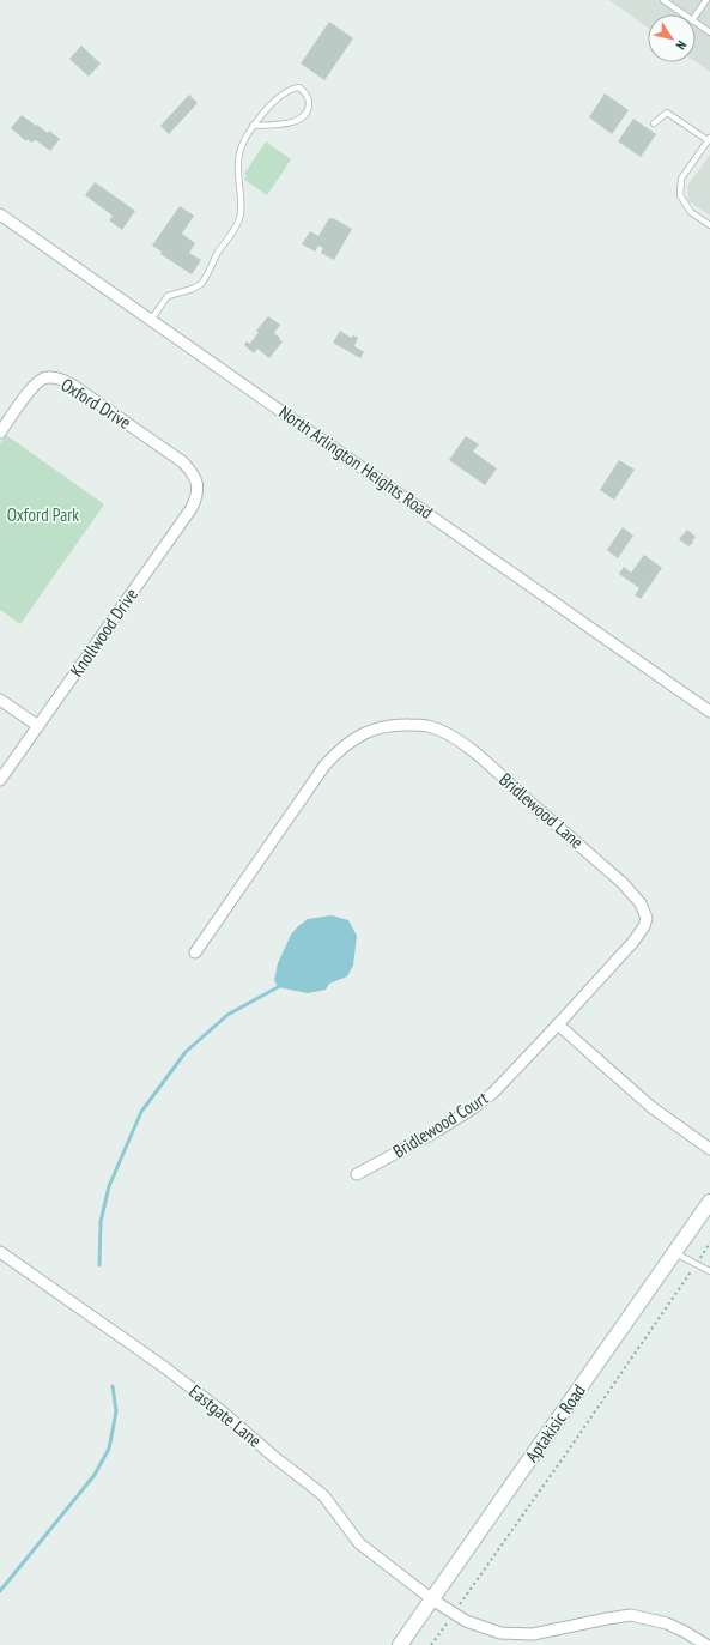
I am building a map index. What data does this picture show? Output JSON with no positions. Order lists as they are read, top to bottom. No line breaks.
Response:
{"streets":{"main road":["Aptakisic Road"],"street":["Oxford Drive","North Arlington Heights Road","Knollwood Drive","Bridlewood Lane","Bridlewood Court","Eastgate Lane"]},"crossings":[["Oxford Drive","Knollwood Drive"],["Bridlewood Lane","Bridlewood Court"],["Eastgate Lane","Aptakisic Road"]],"parks":["Oxford Park"],"north":"bottom right"}
